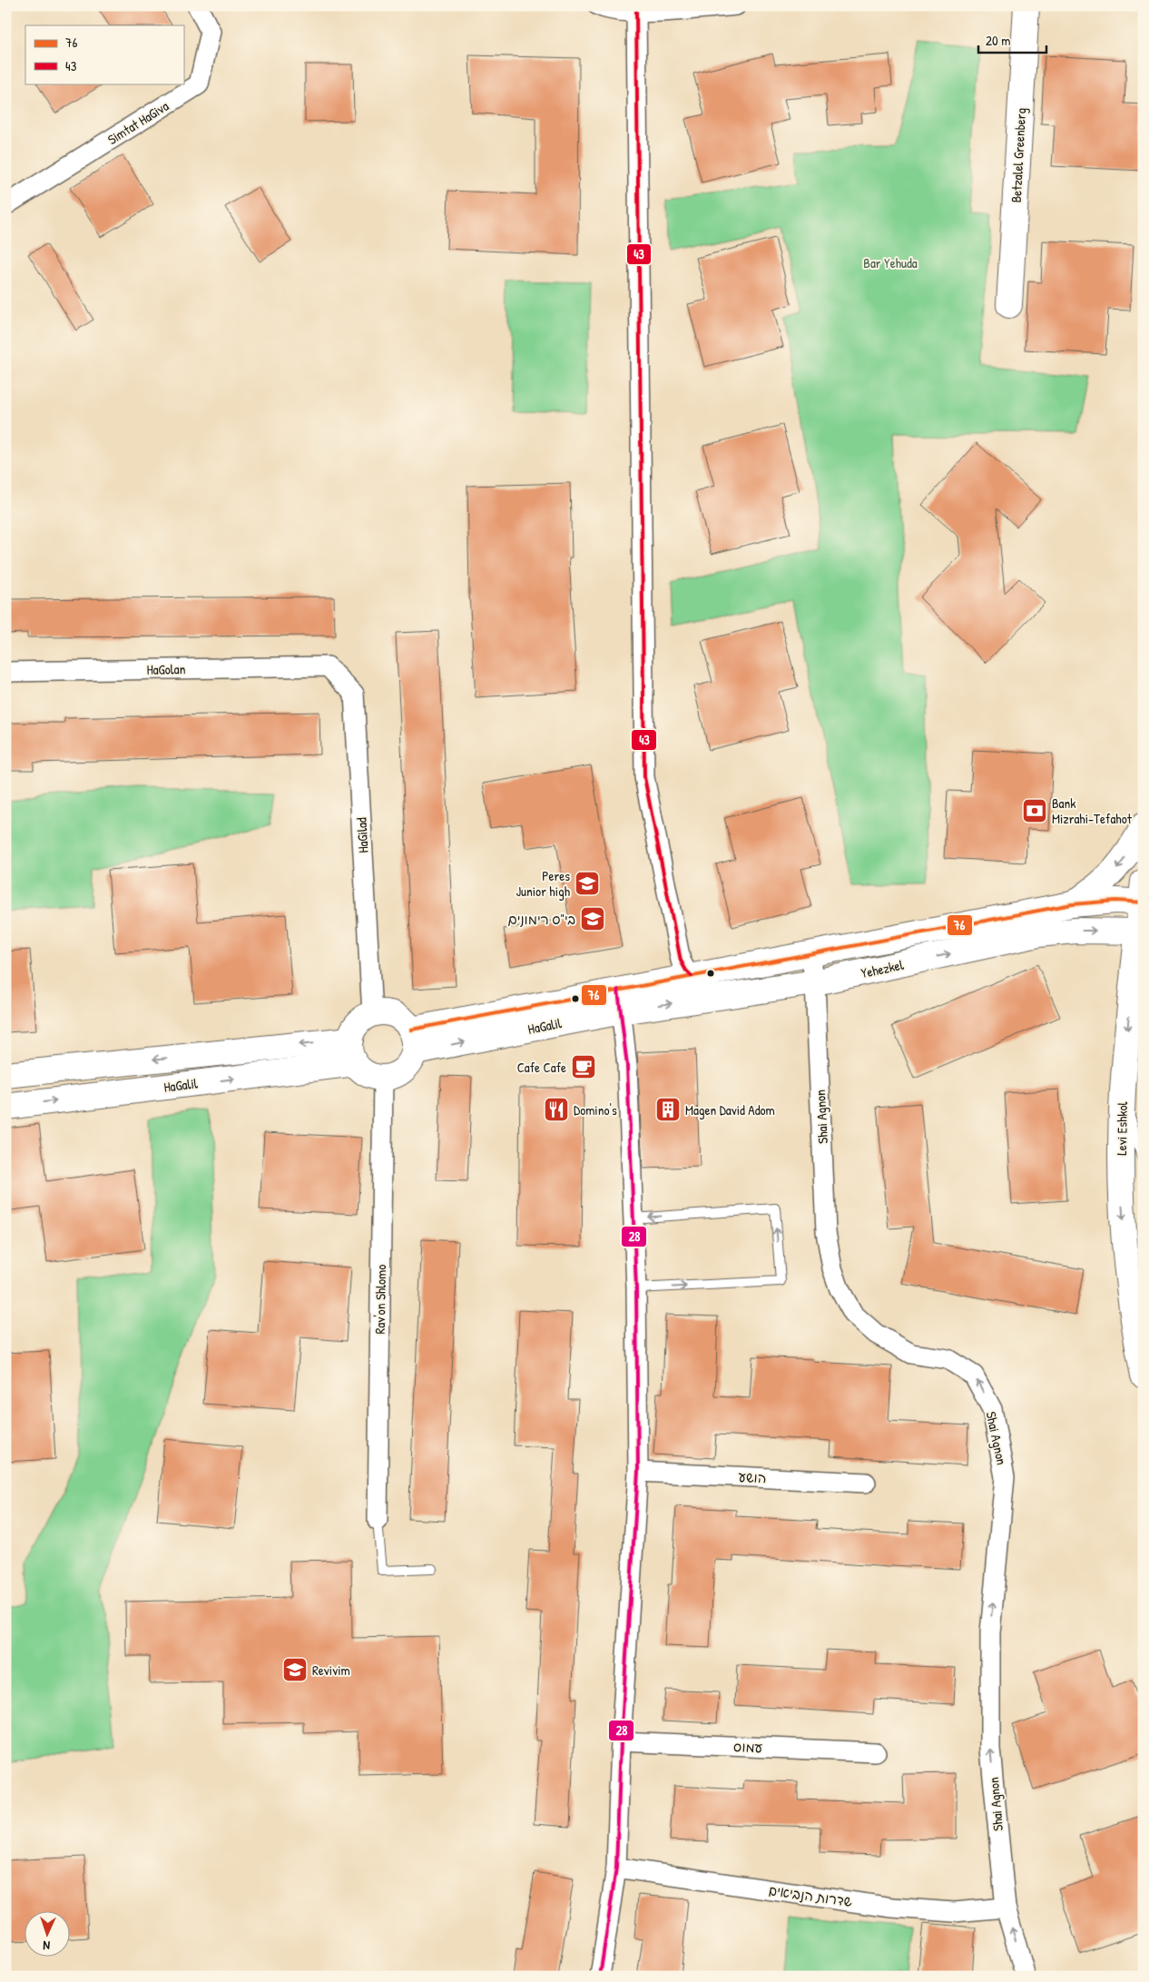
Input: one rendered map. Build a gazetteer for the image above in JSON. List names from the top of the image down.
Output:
{
  "streets": {
    "street": [
      "Simtat HaGiva",
      "Betzalel Greenberg",
      "HaGolan",
      "HaGilad",
      "Yehezkel",
      "HaGalil",
      "Shai Agnon",
      "Levi Eshkol",
      "Rav'on Shlomo",
      "הושע",
      "עמוס",
      "שדרות הנביאים"
    ]
  },
  "crossings": [
    ["HaGolan", "HaGilad"],
    ["HaGilad", "HaGalil"],
    ["HaGilad", "Rav'on Shlomo"],
    ["Yehezkel", "HaGalil"],
    ["Yehezkel", "Shai Agnon"],
    ["Yehezkel", "Levi Eshkol"],
    ["HaGalil", "Rav'on Shlomo"],
    ["Shai Agnon", "שדרות הנביאים"]
  ],
  "one_way": ["Shai Agnon", "Levi Eshkol"],
  "parks": ["Bar Yehuda"],
  "places": {
    "bank": ["Bank Mizrahi-Tefahot"],
    "school or university": ["Peres Junior high", "בי\"ס רימונים", "Revivim"],
    "cafe": ["Cafe Cafe"],
    "restaurant": ["Domino's"],
    "building": ["Magen David Adom"]
  },
  "lines": ["transit line 43", "transit line 76", "transit line 28"],
  "legend": ["76", "43"],
  "scale_bar": "20 m",
  "north": "bottom"
}
